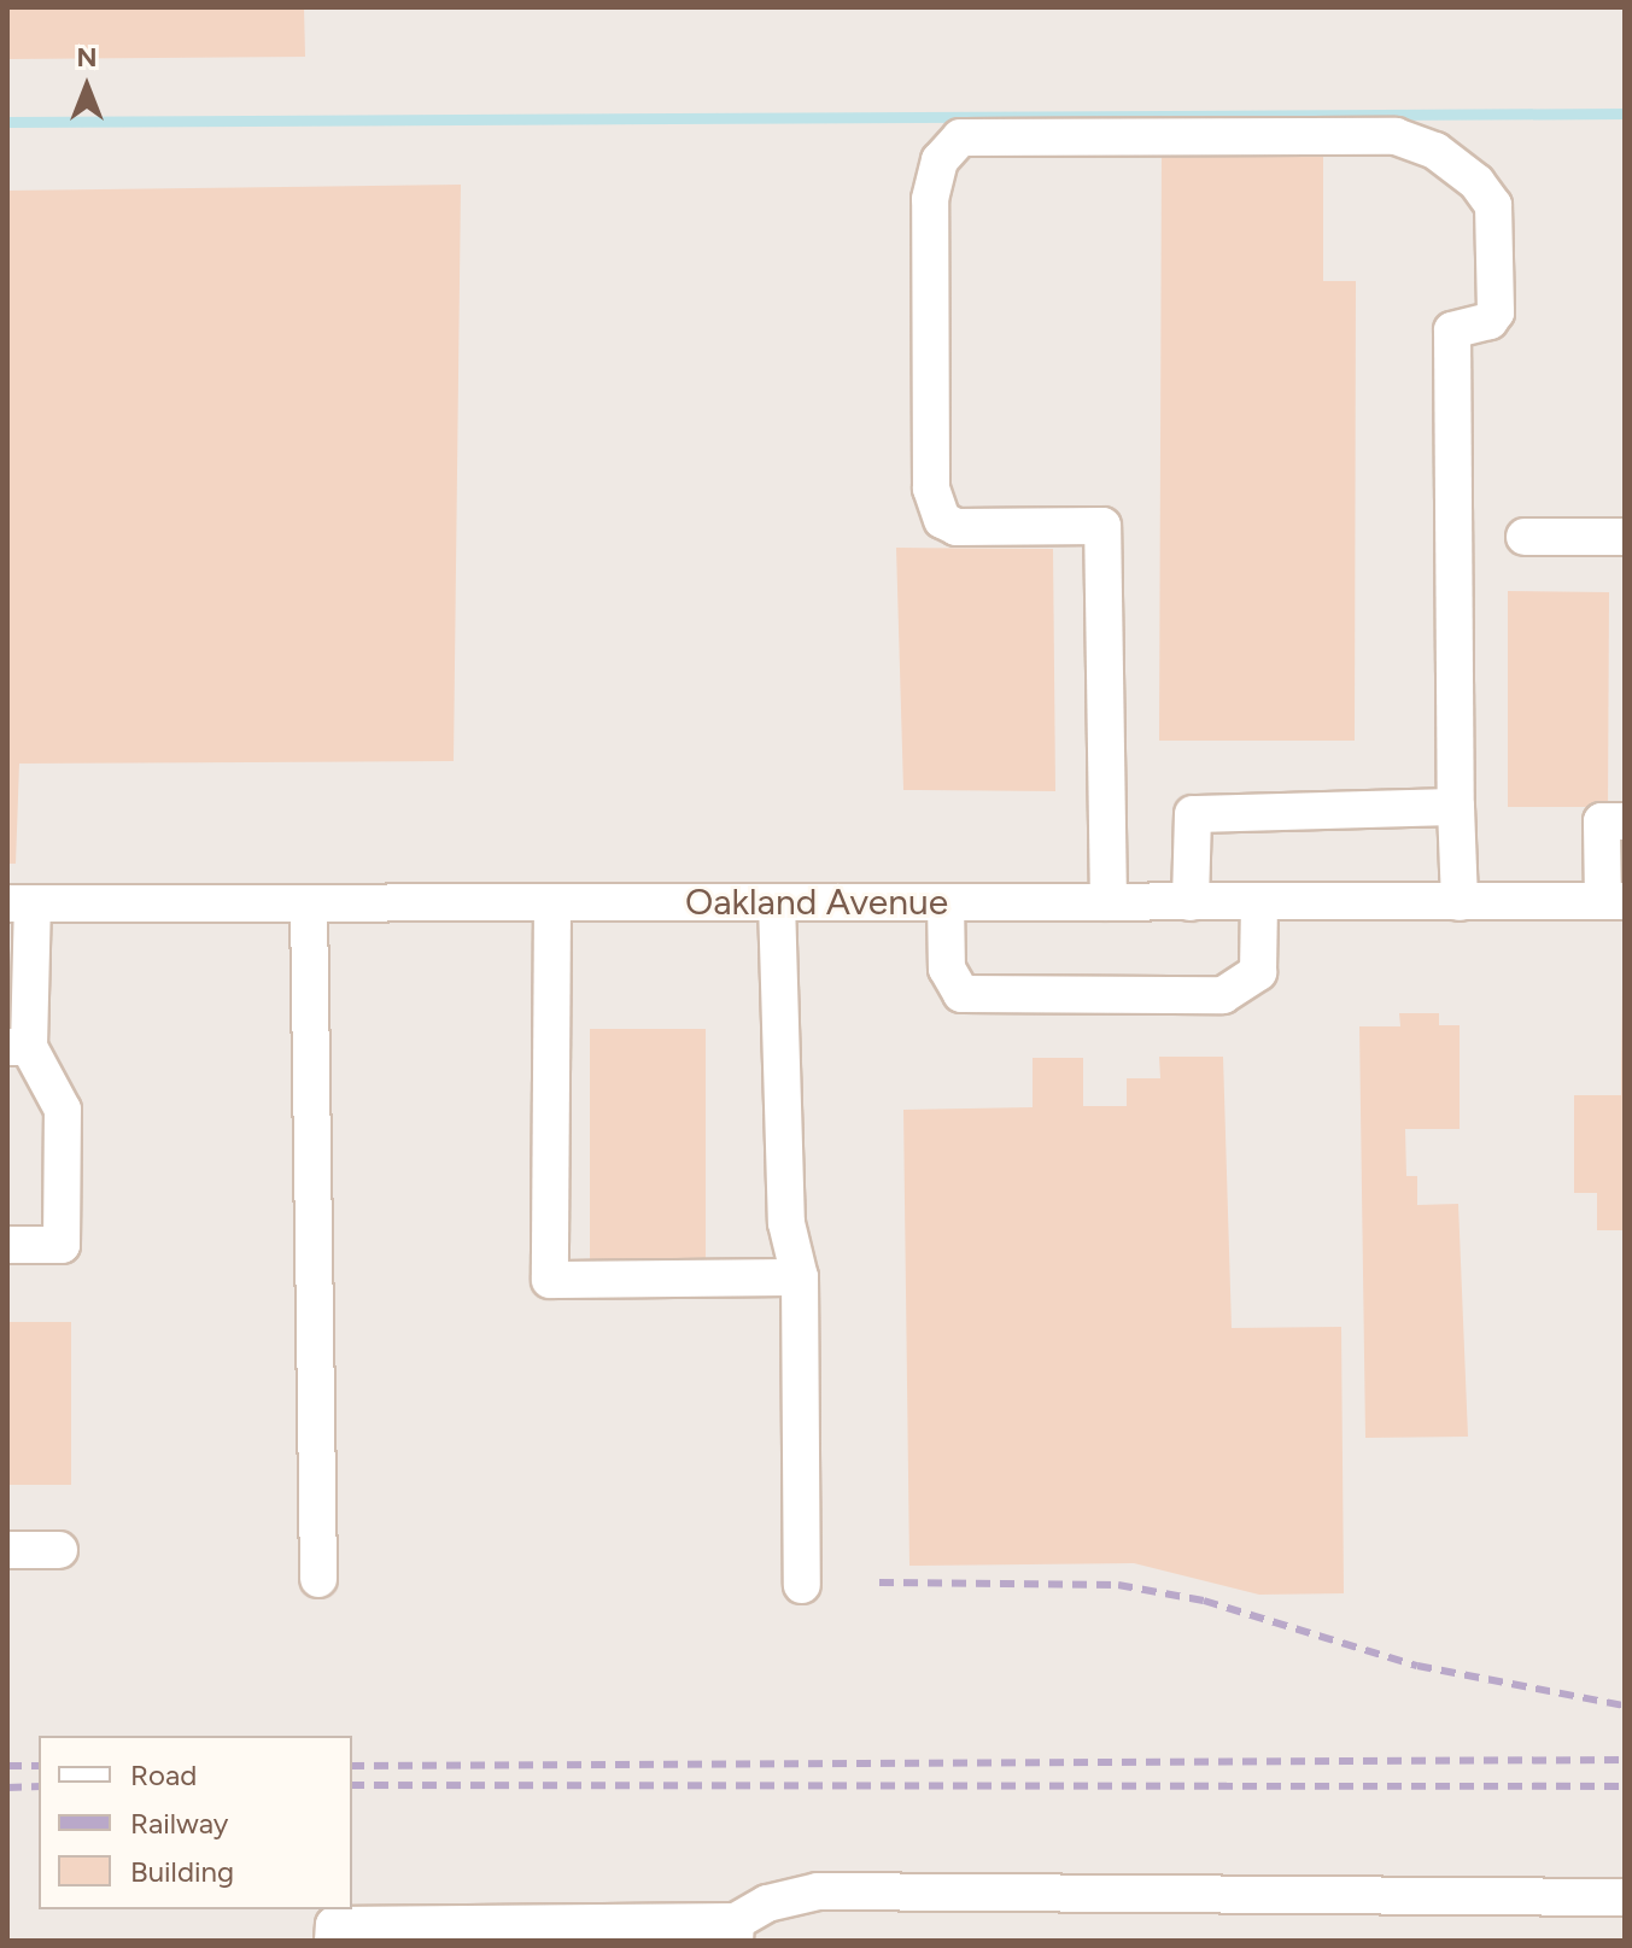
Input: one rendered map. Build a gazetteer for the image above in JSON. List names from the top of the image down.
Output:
{
  "streets": {
    "street": ["Oakland Avenue"]
  },
  "legend": ["Road", "Railway", "Building"],
  "north": "top"
}
